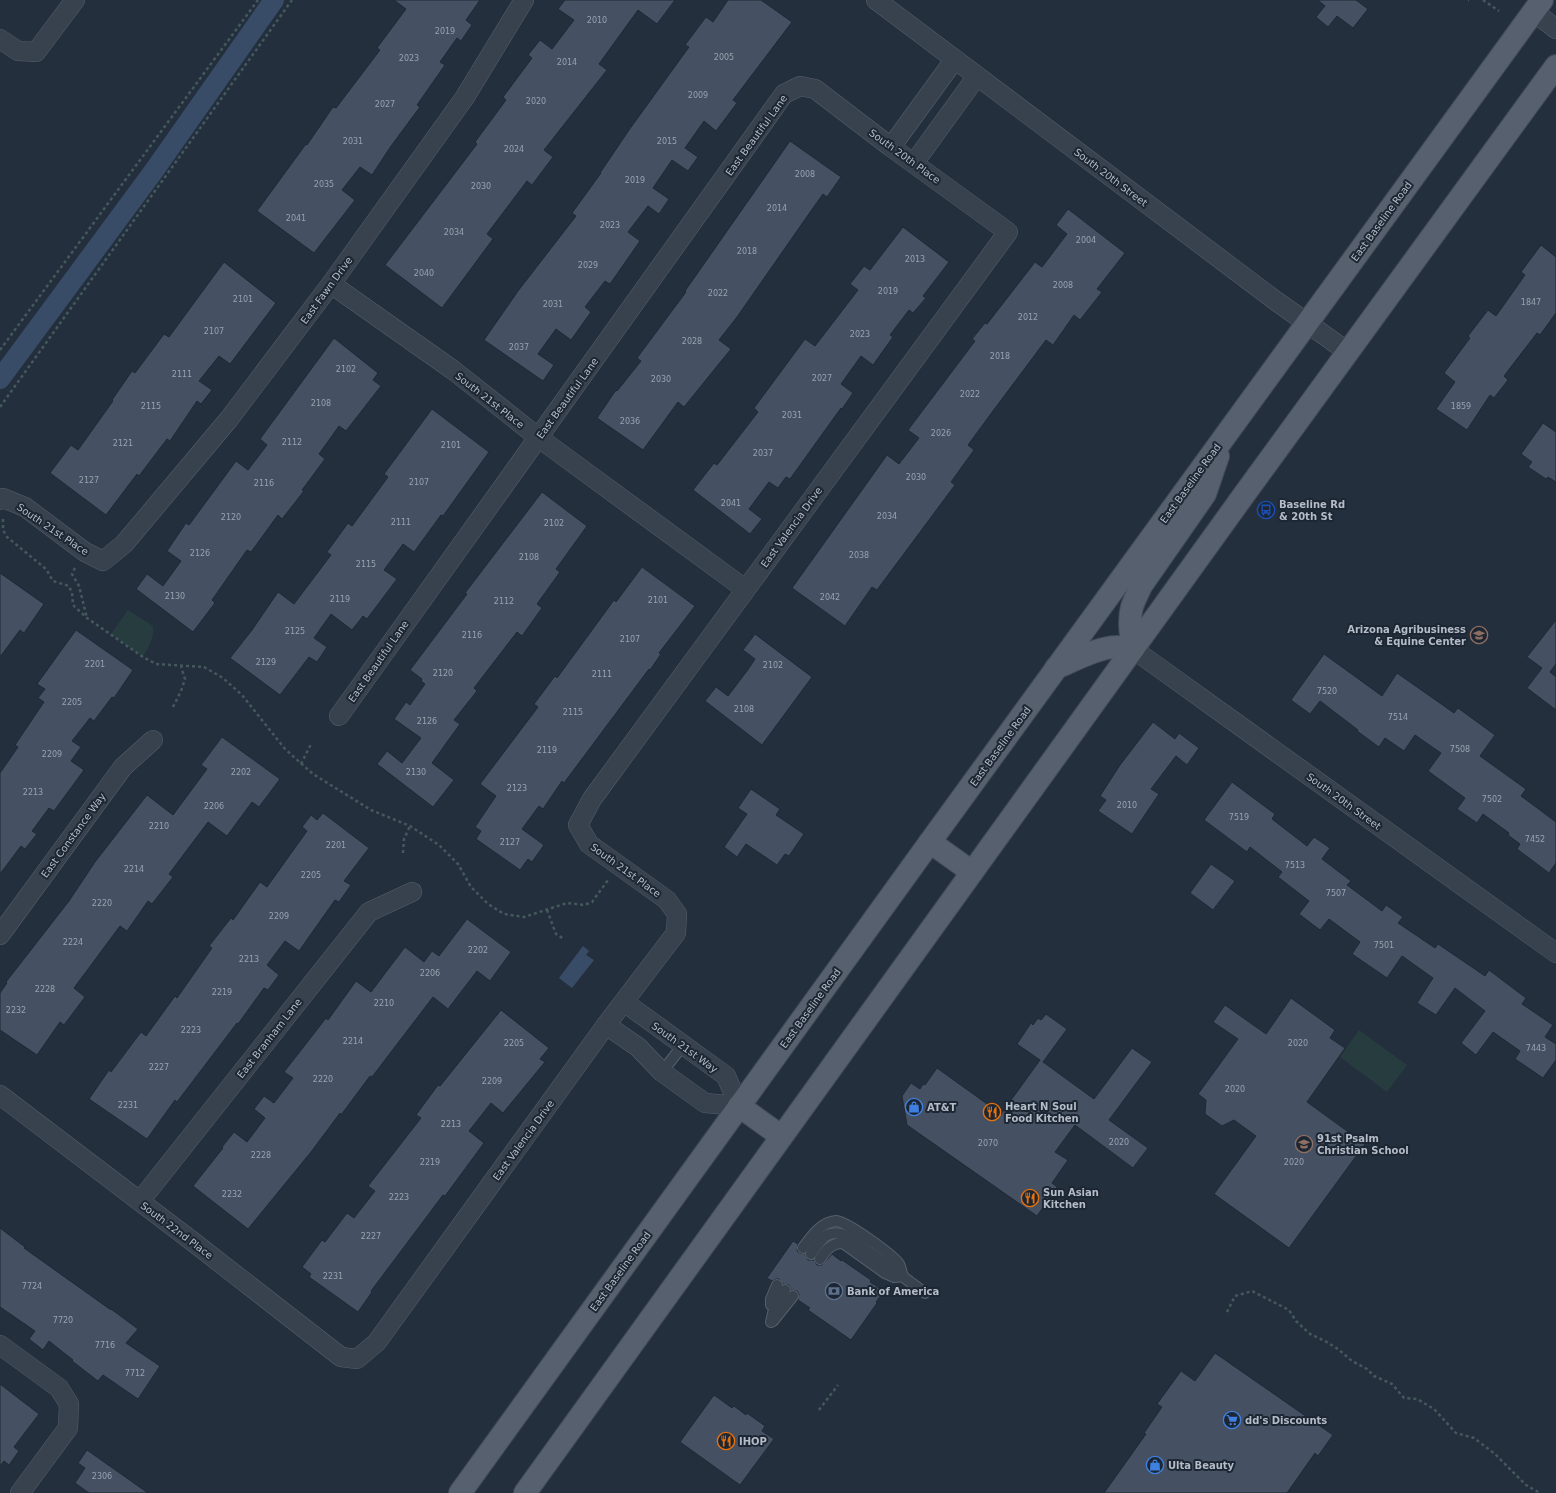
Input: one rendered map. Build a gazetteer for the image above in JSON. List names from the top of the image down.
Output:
{
  "streets": {
    "main road": ["East Baseline Road"],
    "street": [
      "East Beautiful Lane",
      "South 20th Place",
      "South 20th Street",
      "East Fawn Drive",
      "South 21st Place",
      "East Valencia Drive",
      "East Constance Way",
      "East Branham Lane",
      "South 21st Way",
      "South 22nd Place"
    ]
  },
  "crossings": [
    ["East Beautiful Lane", "South 20th Place"],
    ["East Beautiful Lane", "South 21st Place"],
    ["South 20th Place", "East Valencia Drive"],
    ["South 20th Street", "East Baseline Road"],
    ["East Baseline Road", "South 21st Way"],
    ["East Fawn Drive", "South 21st Place"],
    ["South 21st Place", "East Valencia Drive"],
    ["East Valencia Drive", "South 21st Way"],
    ["East Valencia Drive", "South 22nd Place"],
    ["East Branham Lane", "South 22nd Place"]
  ],
  "places": {
    "bus stop": ["Baseline Rd & 20th St"],
    "school or university": ["Arizona Agribusiness & Equine Center", "91st Psalm Christian School"],
    "shop": ["AT&T", "Ulta Beauty"],
    "restaurant": ["Heart N Soul Food Kitchen", "Sun Asian Kitchen", "IHOP"],
    "bank": ["Bank of America"],
    "supermarket": ["dd's Discounts"]
  },
  "house_numbers": [
    "2010",
    "2019",
    "2005",
    "2023",
    "2014",
    "2009",
    "2020",
    "2027",
    "2031",
    "2015",
    "2024",
    "2008",
    "2019",
    "2035",
    "2030",
    "2014",
    "2041",
    "2023",
    "2034",
    "2004",
    "2018",
    "2013",
    "2029",
    "2040",
    "2008",
    "2019",
    "2022",
    "2101",
    "1847",
    "2031",
    "2012",
    "2107",
    "2023",
    "2028",
    "2037",
    "2018",
    "2102",
    "2111",
    "2027",
    "2030",
    "2022",
    "2108",
    "2115",
    "1859",
    "2031",
    "2036",
    "2026",
    "2112",
    "2121",
    "2101",
    "2037",
    "2030",
    "2127",
    "2107",
    "2116",
    "2041",
    "2034",
    "2120",
    "2111",
    "2102",
    "2126",
    "2038",
    "2108",
    "2115",
    "2130",
    "2042",
    "2119",
    "2101",
    "2112",
    "2125",
    "2116",
    "2107",
    "2129",
    "2201",
    "2102",
    "2120",
    "2111",
    "7520",
    "2205",
    "2108",
    "2115",
    "7514",
    "2126",
    "7508",
    "2119",
    "2209",
    "2202",
    "2130",
    "2123",
    "2213",
    "7502",
    "2010",
    "2206",
    "7519",
    "2210",
    "7452",
    "2127",
    "2201",
    "7513",
    "2214",
    "2205",
    "7507",
    "2220",
    "2209",
    "2224",
    "7501",
    "2202",
    "2213",
    "2206",
    "2228",
    "2219",
    "2210",
    "2232",
    "2223",
    "2214",
    "2205",
    "2020",
    "7443",
    "2227",
    "2220",
    "2209",
    "2020",
    "2231",
    "2213",
    "2020",
    "2070",
    "2228",
    "2219",
    "2020",
    "2232",
    "2223",
    "2227",
    "2231",
    "7724",
    "7720",
    "7716",
    "7712",
    "2306"
  ]
}
